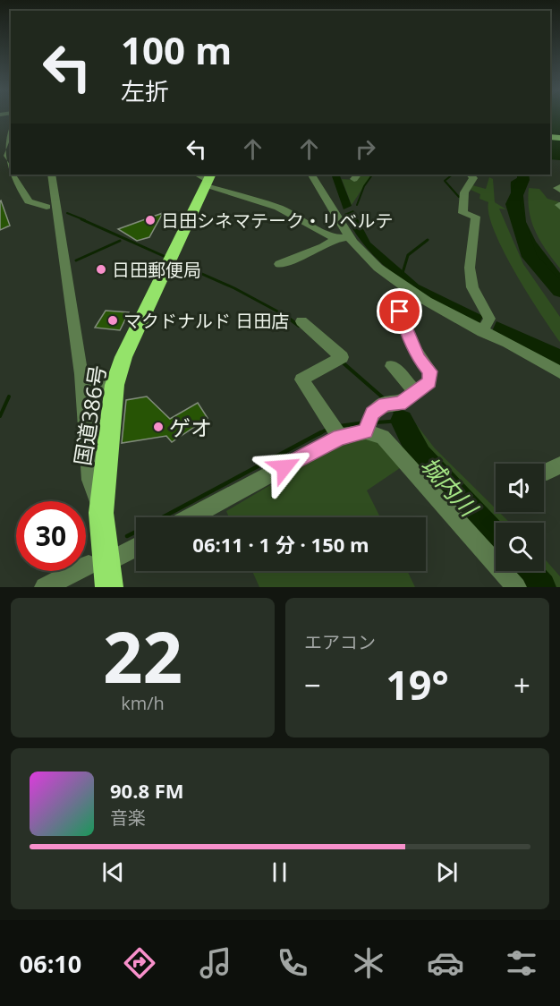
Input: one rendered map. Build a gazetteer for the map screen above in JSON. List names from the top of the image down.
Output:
{
  "streets": {
    "highway": ["国道386号"]
  },
  "water": ["城内川"],
  "places": [
    "日田シネマテーク・リベルテ",
    "日田郵便局",
    "マクドナルド 日田店",
    "ゲオ"
  ],
  "page": {
    "turn": ["100 m", "左折"],
    "limit": "30",
    "trip": "06:11 · 1 分 · 150 m",
    "tile": [
      ["22", "km/h"],
      "エアコン"
    ],
    "heat": ["−", "19°", "+"],
    "song": ["90.8 FM", "音楽"],
    "tabs": "06:10"
  }
}
